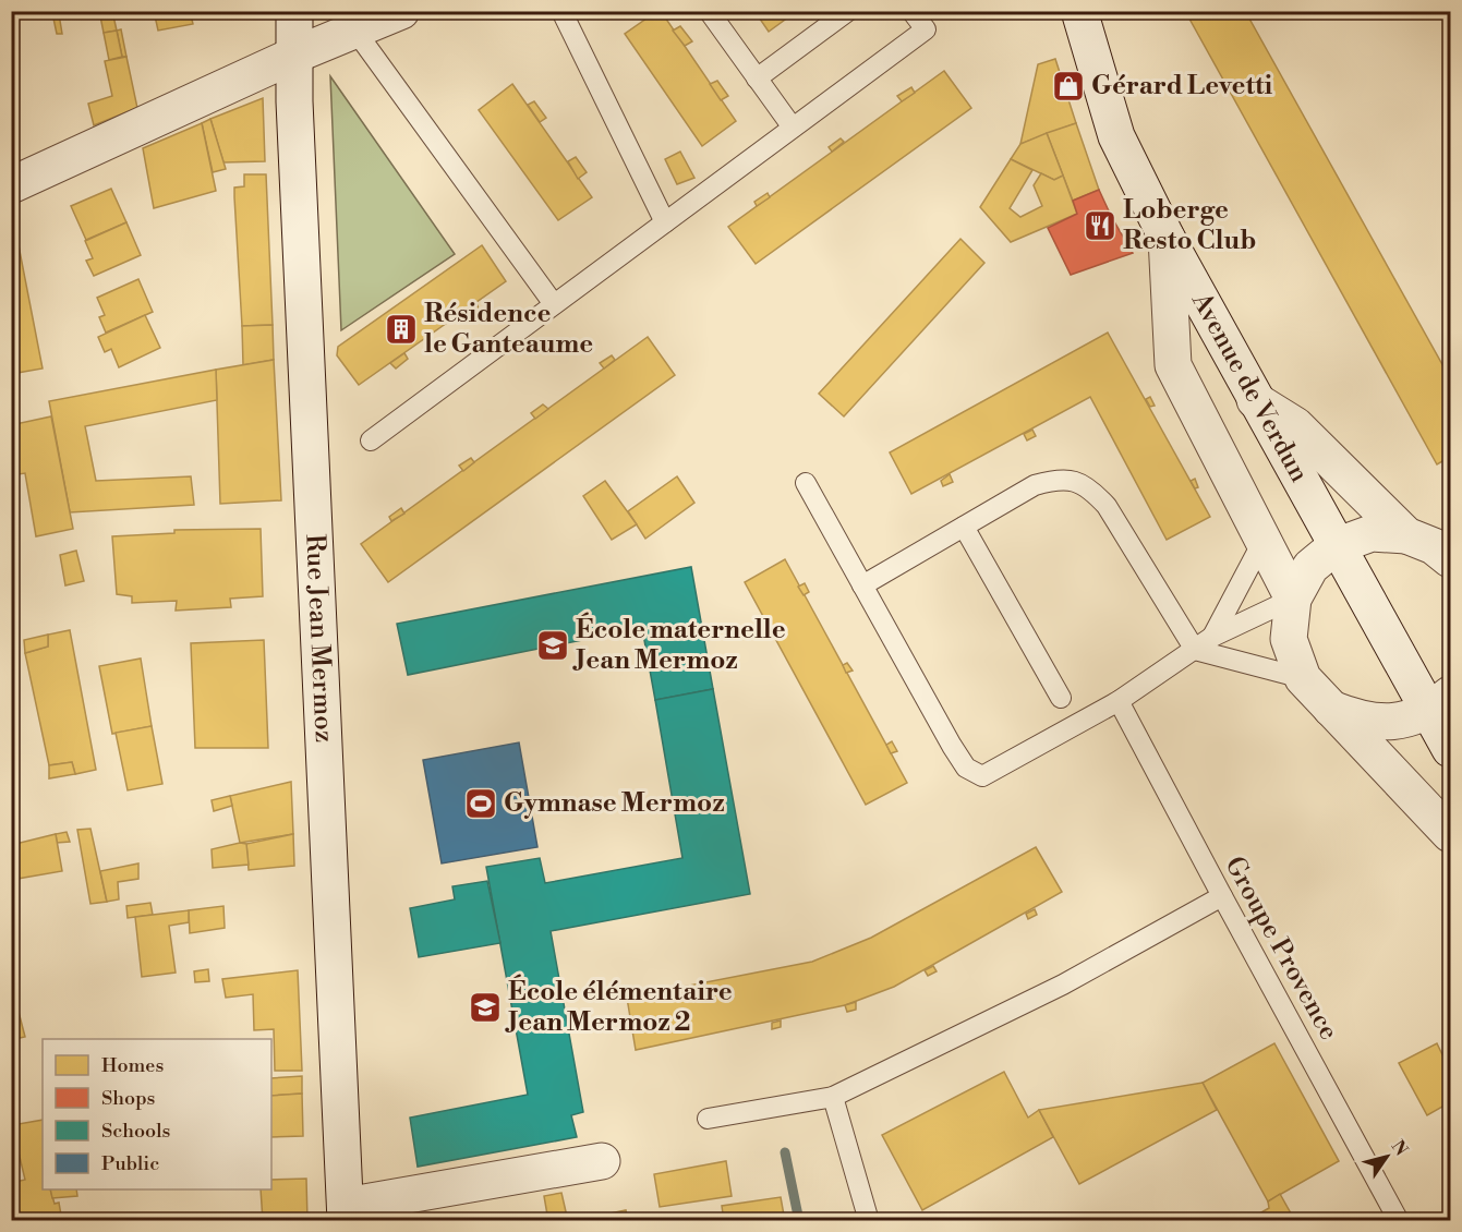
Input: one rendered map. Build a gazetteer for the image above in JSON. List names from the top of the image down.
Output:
{
  "streets": {
    "main road": ["Avenue de Verdun", "Rue Jean Mermoz"],
    "lane": ["Groupe Provence"]
  },
  "places": {
    "shop": ["Gérard Levetti"],
    "restaurant": ["Loberge Resto Club"],
    "building": ["Résidence le Ganteaume"],
    "school or university": ["École maternelle Jean Mermoz", "École élémentaire Jean Mermoz 2"],
    "sports": ["Gymnase Mermoz"]
  },
  "legend": [
    "Homes",
    "Shops",
    "Schools",
    "Public"
  ],
  "north": "top right"
}
